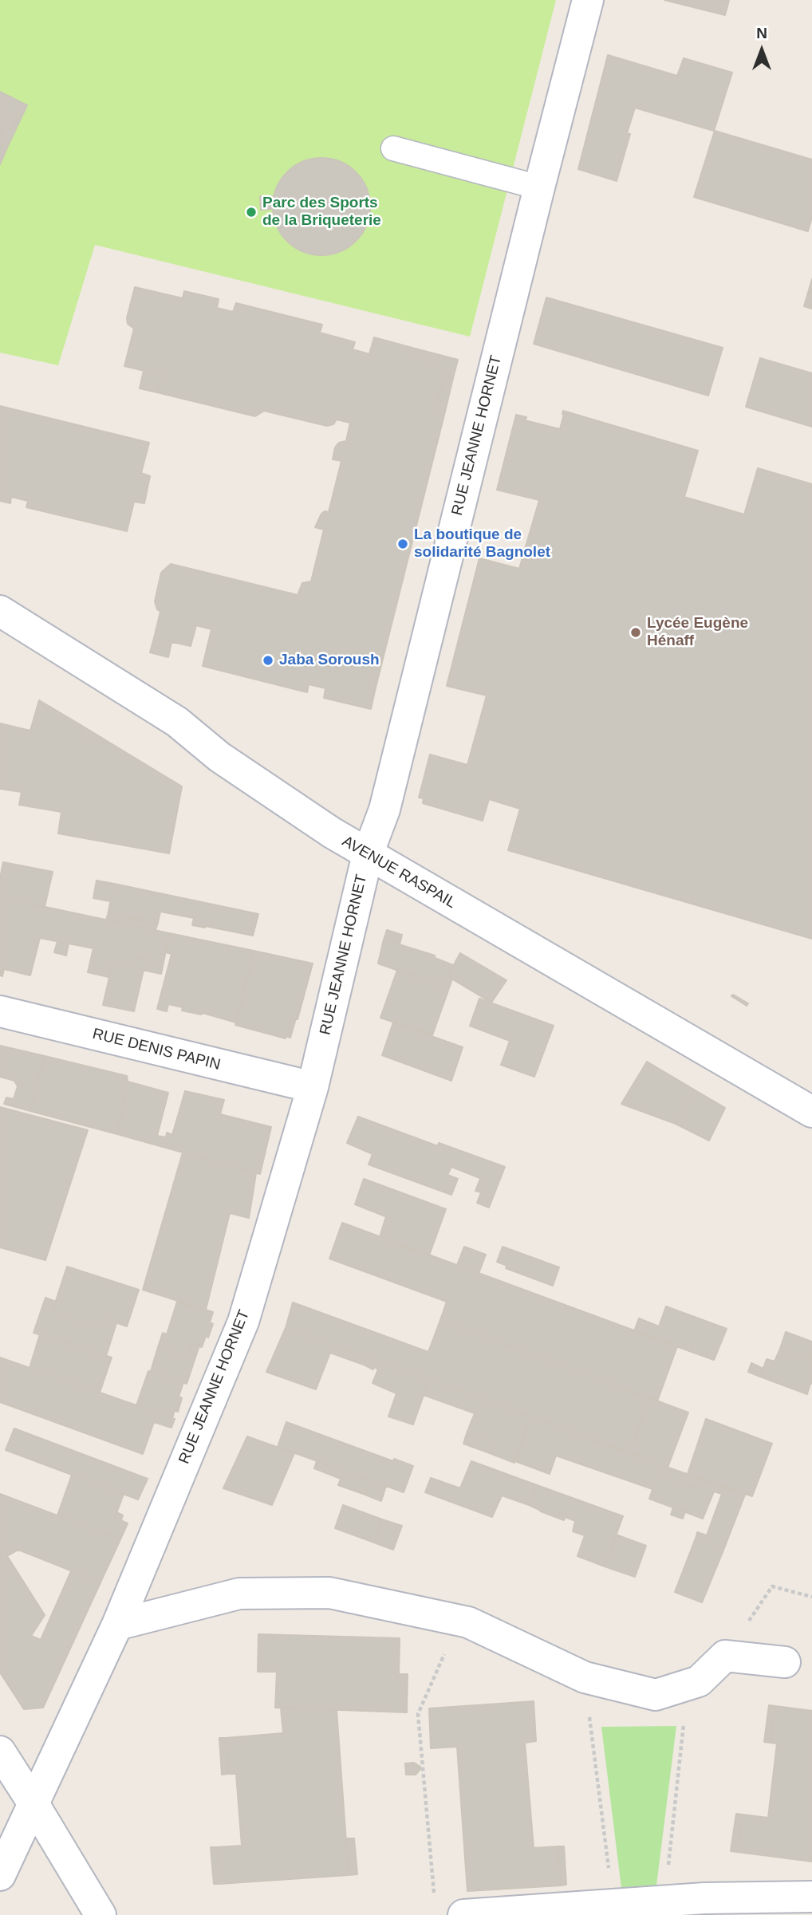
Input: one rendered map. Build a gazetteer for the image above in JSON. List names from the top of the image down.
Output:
{
  "streets": {
    "street": ["RUE JEANNE HORNET", "AVENUE RASPAIL", "RUE DENIS PAPIN"]
  },
  "crossings": [
    ["RUE JEANNE HORNET", "AVENUE RASPAIL"],
    ["RUE JEANNE HORNET", "RUE DENIS PAPIN"]
  ],
  "places": [
    "Parc des Sports de la Briqueterie",
    "La boutique de solidarité Bagnolet",
    "Lycée Eugène Hénaff",
    "Jaba Soroush"
  ],
  "north": "top"
}
